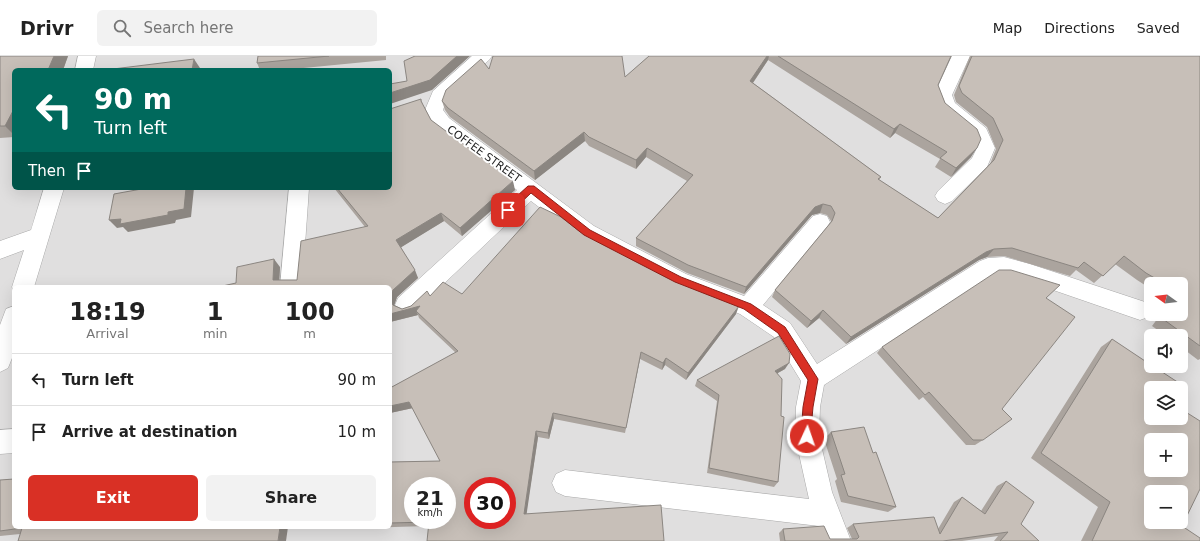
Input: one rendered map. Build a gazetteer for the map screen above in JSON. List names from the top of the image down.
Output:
{
  "streets": {
    "street": ["COFFEE STREET"]
  },
  "north": "left",
  "page": {
    "header": "Drivr",
    "search": "Search here",
    "nav": ["Map", "Directions", "Saved"],
    "turn": ["90 m", "Turn left"],
    "then": "Then",
    "map_buttons": ["+", "−"],
    "eta": [
      "18:19",
      "Arrival",
      "1",
      "min",
      "100",
      "m"
    ],
    "list": [
      {
        "name": "Turn left",
        "value": "90 m"
      },
      {
        "name": "Arrive at destination",
        "value": "10 m"
      }
    ],
    "buttons": ["Exit", "Share"],
    "speed": "21 km/h",
    "limit": "30"
  }
}
